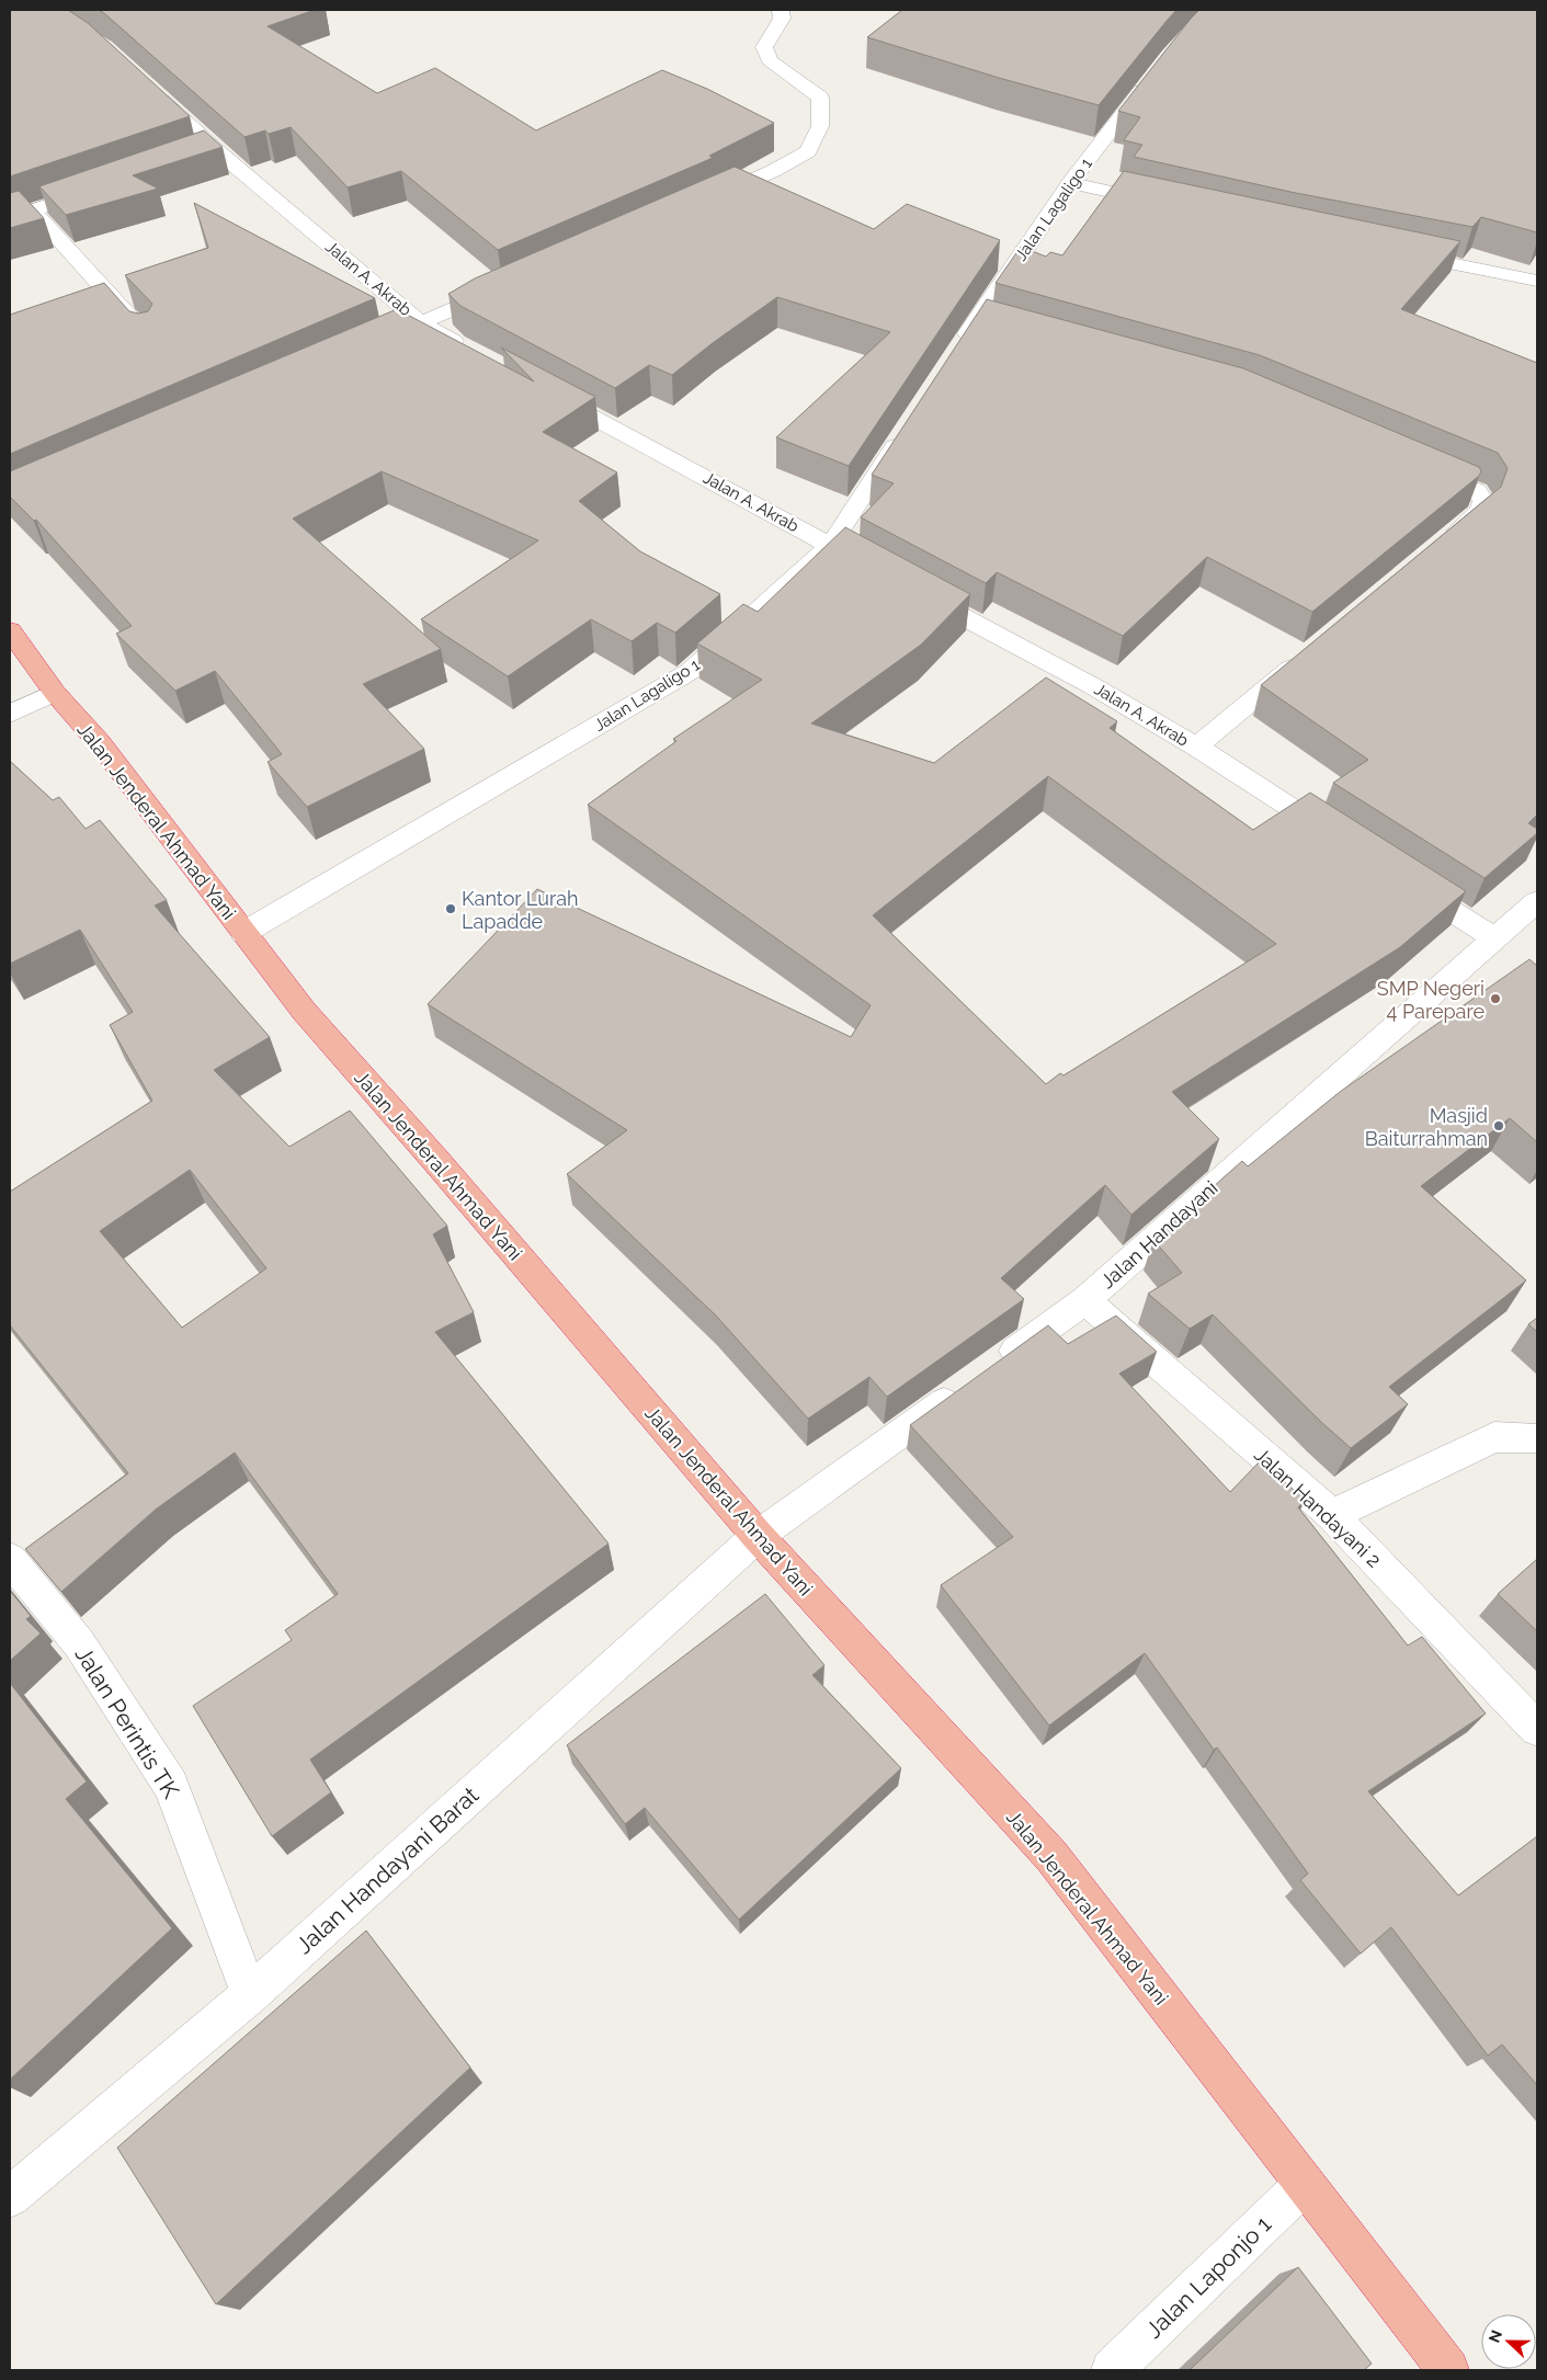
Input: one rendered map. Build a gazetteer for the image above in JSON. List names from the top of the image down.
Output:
{
  "streets": {
    "highway": ["Jalan Jenderal Ahmad Yani"],
    "street": [
      "Jalan Lagaligo 1",
      "Jalan A. Akrab",
      "Jalan Handayani",
      "Jalan Handayani 2",
      "Jalan Perintis TK",
      "Jalan Handayani Barat",
      "Jalan Laponjo 1"
    ]
  },
  "crossings": [
    ["Jalan Lagaligo 1", "Jalan A. Akrab"],
    ["Jalan Lagaligo 1", "Jalan Jenderal Ahmad Yani"],
    ["Jalan Jenderal Ahmad Yani", "Jalan Handayani Barat"],
    ["Jalan Jenderal Ahmad Yani", "Jalan Laponjo 1"],
    ["Jalan Handayani", "Jalan Handayani 2"],
    ["Jalan Perintis TK", "Jalan Handayani Barat"]
  ],
  "places": ["Kantor Lurah Lapadde", "SMP Negeri 4 Parepare", "Masjid Baiturrahman"],
  "north": "left"
}
